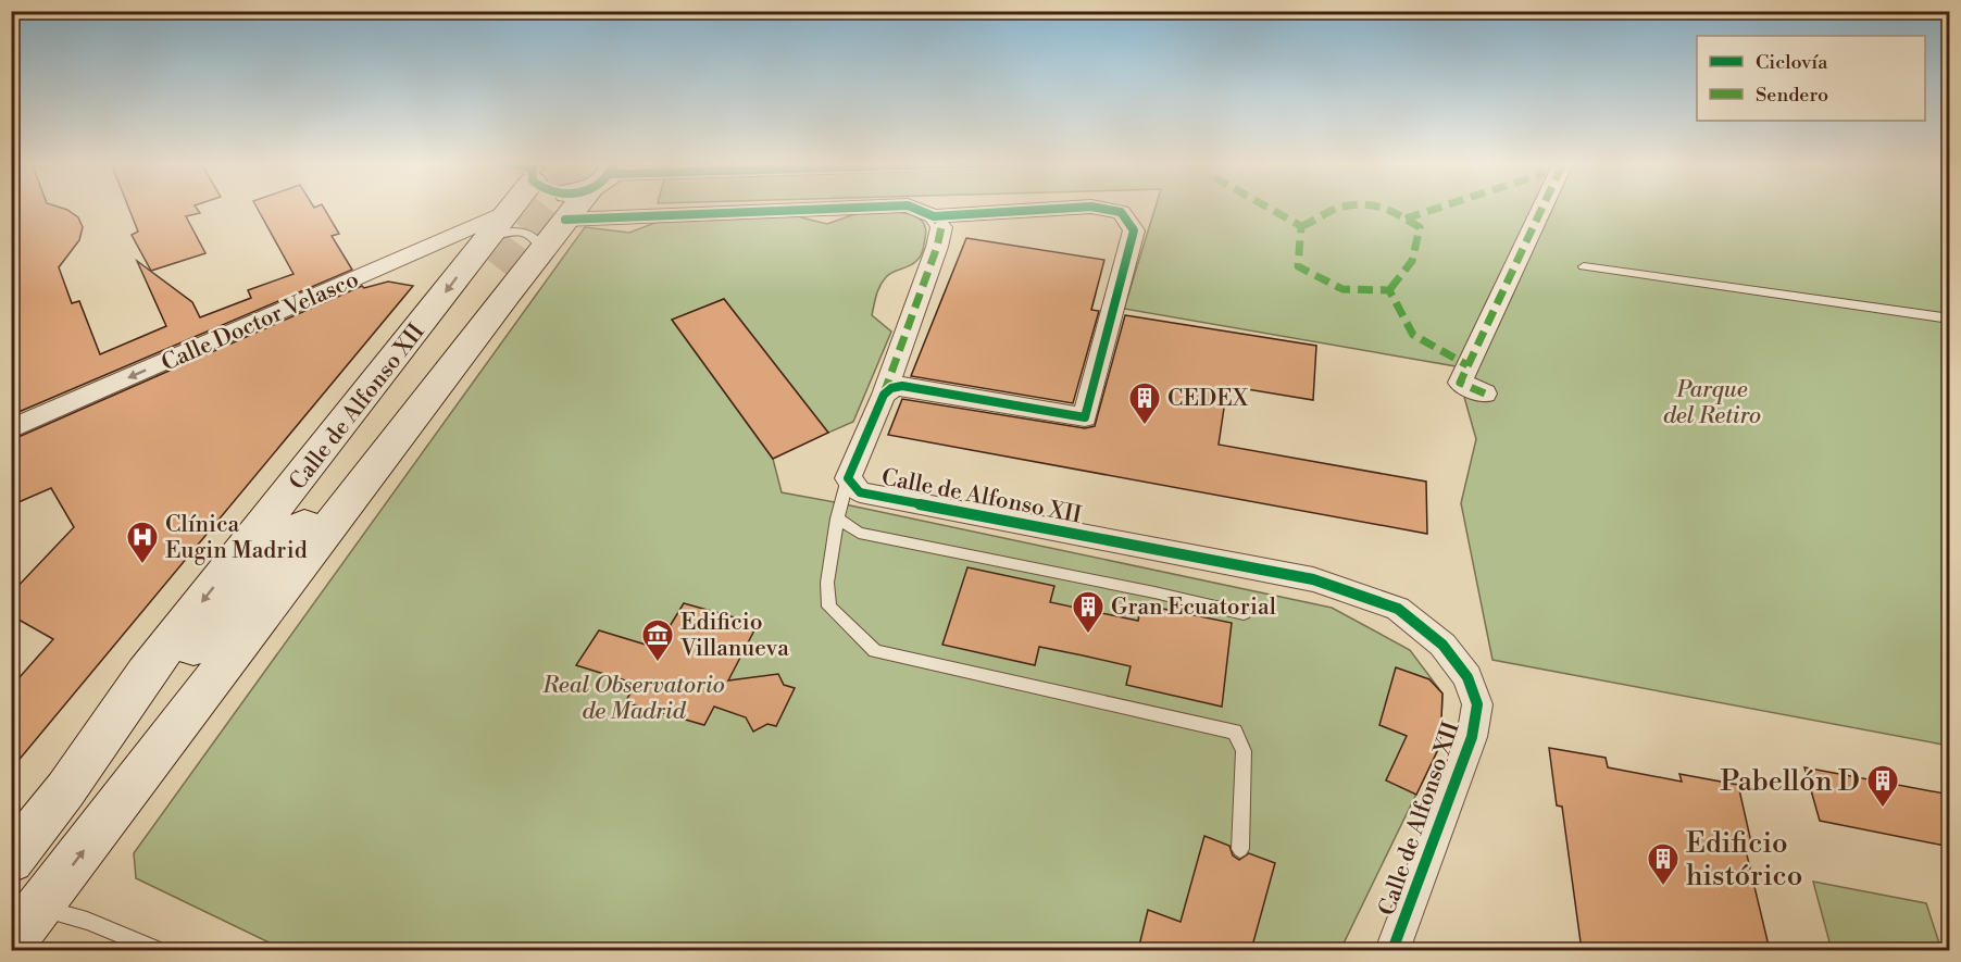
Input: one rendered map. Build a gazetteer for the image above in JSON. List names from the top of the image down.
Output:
{
  "streets": {
    "main road": ["Calle de Alfonso XII"],
    "street": ["Calle Doctor Velasco"]
  },
  "crossings": [
    ["Calle Doctor Velasco", "Calle de Alfonso XII"]
  ],
  "one_way": ["Calle Doctor Velasco"],
  "parks": ["Parque del Retiro", "Real Observatorio de Madrid"],
  "places": {
    "building": [
      "CEDEX",
      "Gran Ecuatorial",
      "Pabellón D",
      "Edificio histórico"
    ],
    "hospital": ["Clínica Eugin Madrid"],
    "museum": ["Edificio Villanueva"]
  },
  "legend": ["Ciclovía", "Sendero"]
}
